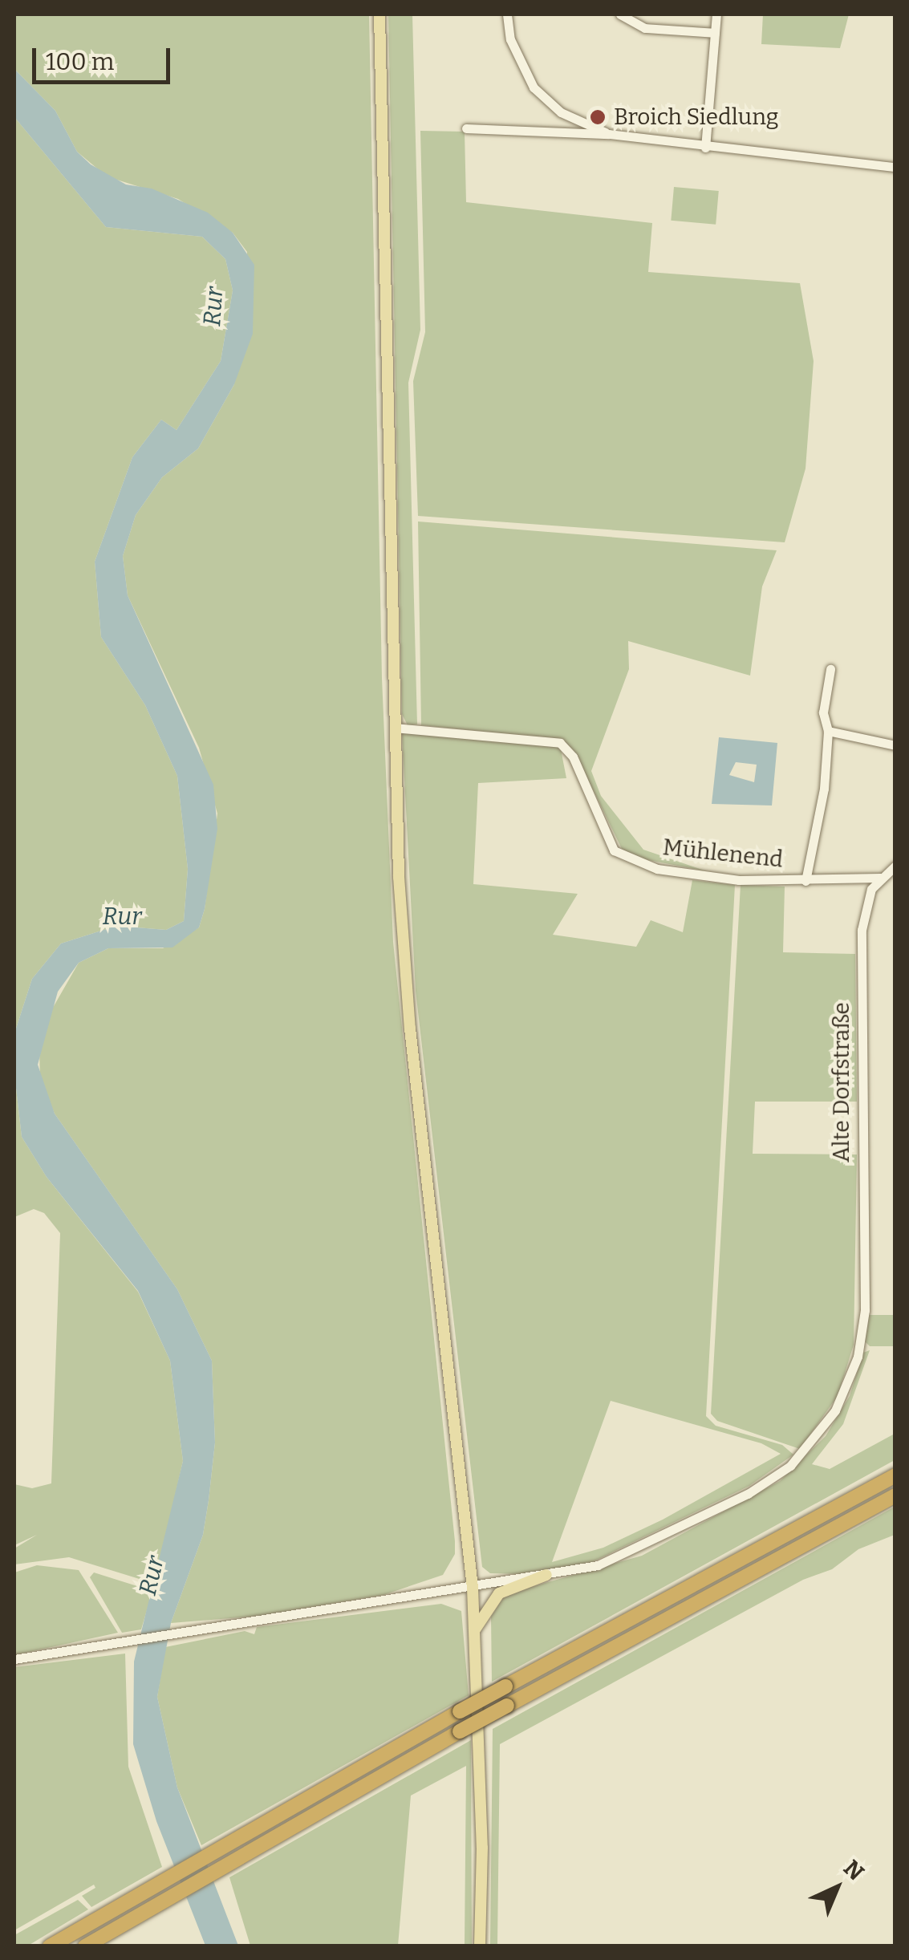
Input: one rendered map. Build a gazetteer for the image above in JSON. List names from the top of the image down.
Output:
{
  "streets": {
    "street": ["Mühlenend", "Alte Dorfstraße"]
  },
  "crossings": [
    ["Mühlenend", "Alte Dorfstraße"]
  ],
  "water": ["Rur"],
  "places": ["Broich Siedlung"],
  "scale_bar": "100 m",
  "north": "top right"
}
